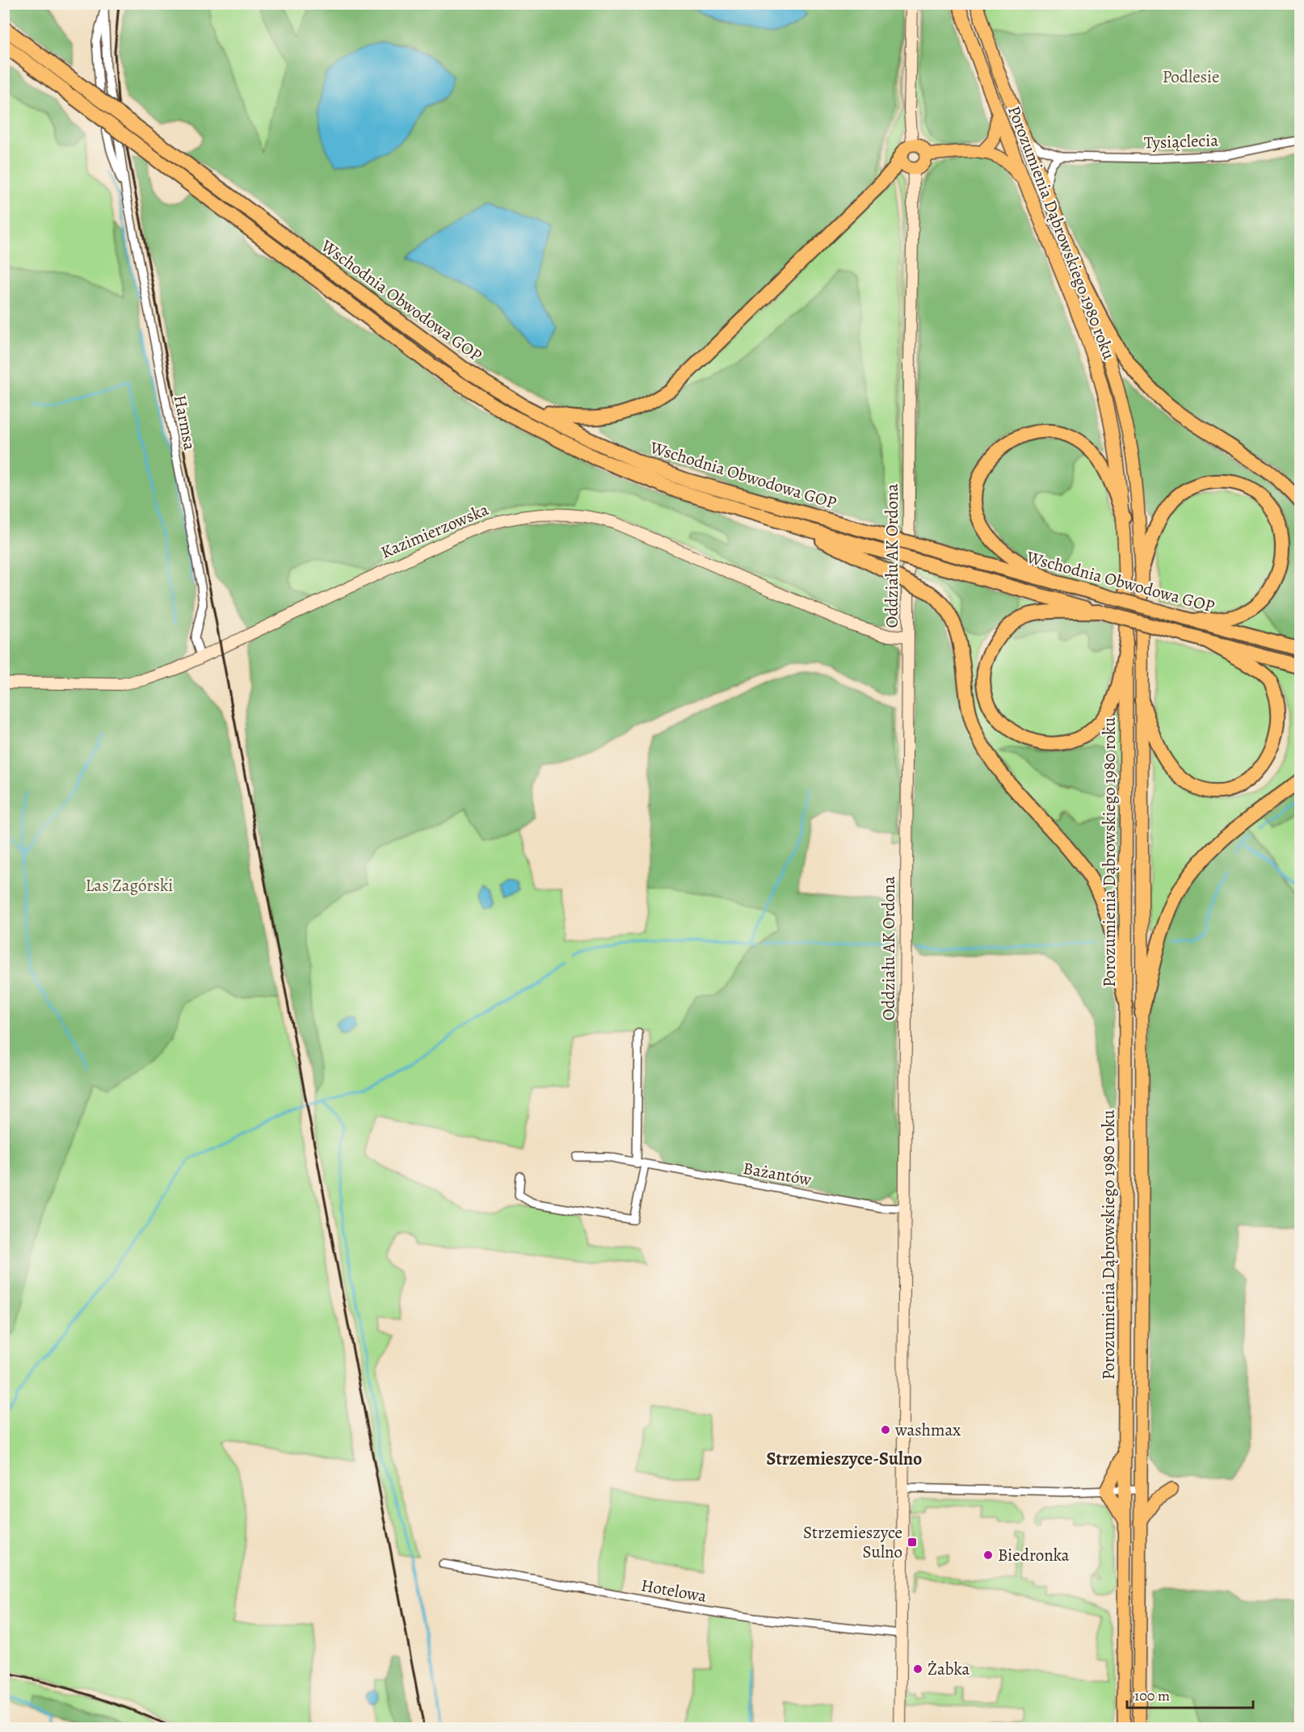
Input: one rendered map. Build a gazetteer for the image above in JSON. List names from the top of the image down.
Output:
{
  "streets": {
    "highway": ["Wschodnia Obwodowa GOP"],
    "main road": ["Porozumienia Dąbrowskiego 1980 roku"],
    "street": [
      "Tysiąclecia",
      "Harmsa",
      "Kazimierzowska",
      "Oddziału AK Ordona",
      "Bażantów",
      "Hotelowa"
    ]
  },
  "crossings": [
    ["Tysiąclecia", "Porozumienia Dąbrowskiego 1980 roku"],
    ["Harmsa", "Kazimierzowska"],
    ["Kazimierzowska", "Oddziału AK Ordona"],
    ["Oddziału AK Ordona", "Bażantów"],
    ["Oddziału AK Ordona", "Hotelowa"]
  ],
  "districts": ["Strzemieszyce-Sulno"],
  "parks": ["Podlesie", "Las Zagórski"],
  "places": {
    "other": ["washmax", "Biedronka", "Żabka"],
    "transit": ["Strzemieszyce Sulno"]
  },
  "scale_bar": "100 m"
}
